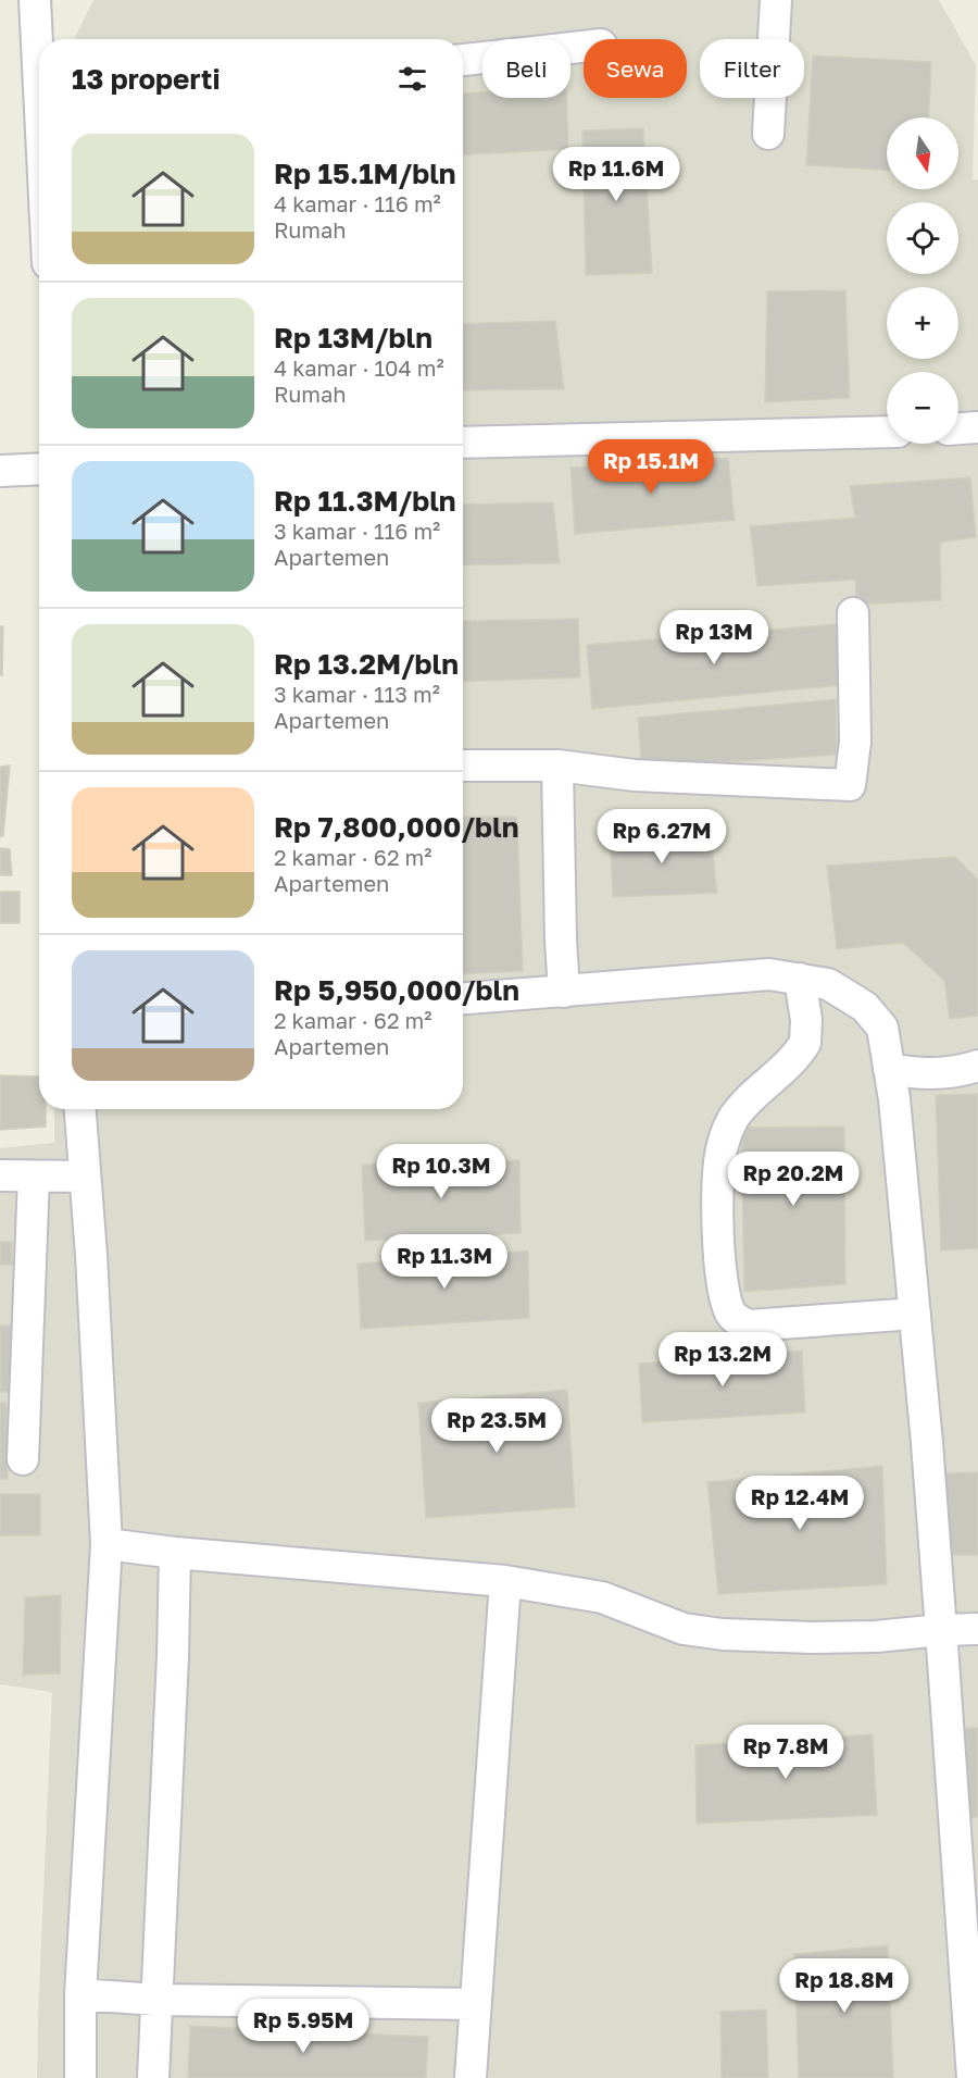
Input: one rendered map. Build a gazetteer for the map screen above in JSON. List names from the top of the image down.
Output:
{
  "north": "bottom",
  "page": {
    "chip": ["Beli", "Sewa", "Filter"],
    "heading": "13 properti",
    "map_buttons": ["+", "−"],
    "list": [
      {
        "name": "Rp 15.1M/bln",
        "note": "4 kamar · 116 m² · Rumah"
      },
      {
        "name": "Rp 13M/bln",
        "note": "4 kamar · 104 m² · Rumah"
      },
      {
        "name": "Rp 11.3M/bln",
        "note": "3 kamar · 116 m² · Apartemen"
      },
      {
        "name": "Rp 13.2M/bln",
        "note": "3 kamar · 113 m² · Apartemen"
      },
      {
        "name": "Rp 7,800,000/bln",
        "note": "2 kamar · 62 m² · Apartemen"
      },
      {
        "name": "Rp 5,950,000/bln",
        "note": "2 kamar · 62 m² · Apartemen"
      }
    ],
    "price": [
      "Rp 11.6M",
      "Rp 15.1M",
      "Rp 13M",
      "Rp 6.27M",
      "Rp 10.3M",
      "Rp 20.2M",
      "Rp 11.3M",
      "Rp 13.2M",
      "Rp 23.5M",
      "Rp 12.4M",
      "Rp 7.8M",
      "Rp 18.8M",
      "Rp 5.95M"
    ]
  }
}
